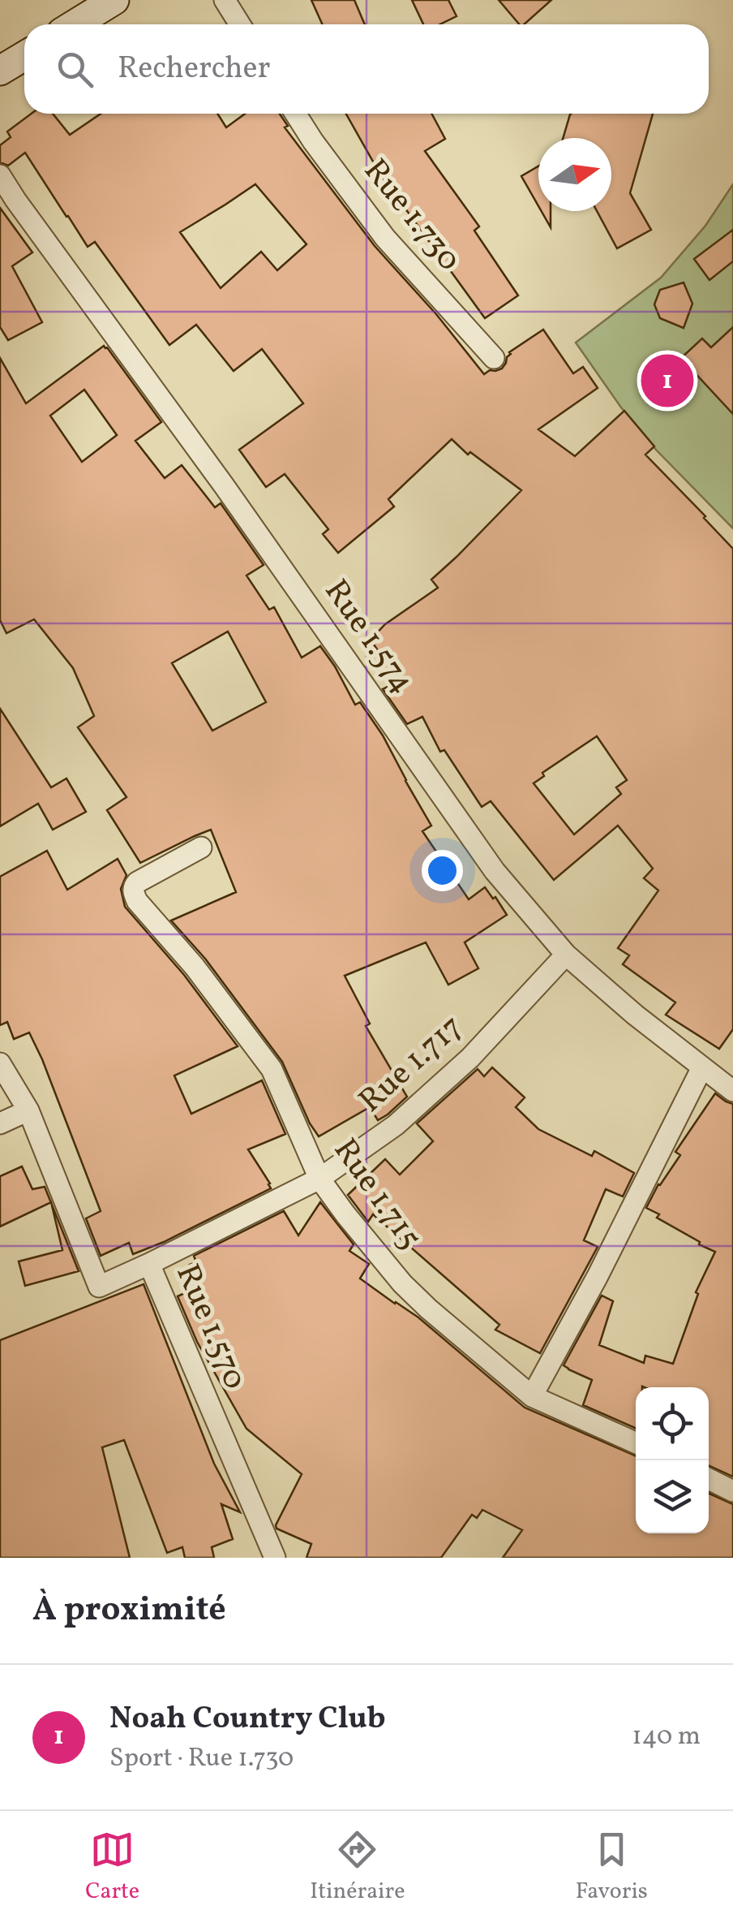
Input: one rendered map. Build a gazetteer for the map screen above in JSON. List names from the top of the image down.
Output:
{
  "streets": {
    "street": [
      "Rue 1.730",
      "Rue 1.574",
      "Rue 1.717",
      "Rue 1.715",
      "Rue 1.570"
    ]
  },
  "crossings": [
    ["Rue 1.574", "Rue 1.717"],
    ["Rue 1.717", "Rue 1.715"],
    ["Rue 1.717", "Rue 1.570"]
  ],
  "north": "right",
  "page": {
    "search": "Rechercher",
    "pins": "1",
    "heading": "À proximité",
    "list": [
      {
        "mark": "1",
        "name": "Noah Country Club",
        "note": "Sport · Rue 1.730",
        "value": "140 m"
      }
    ],
    "nav": ["Carte", "Itinéraire", "Favoris"]
  }
}
